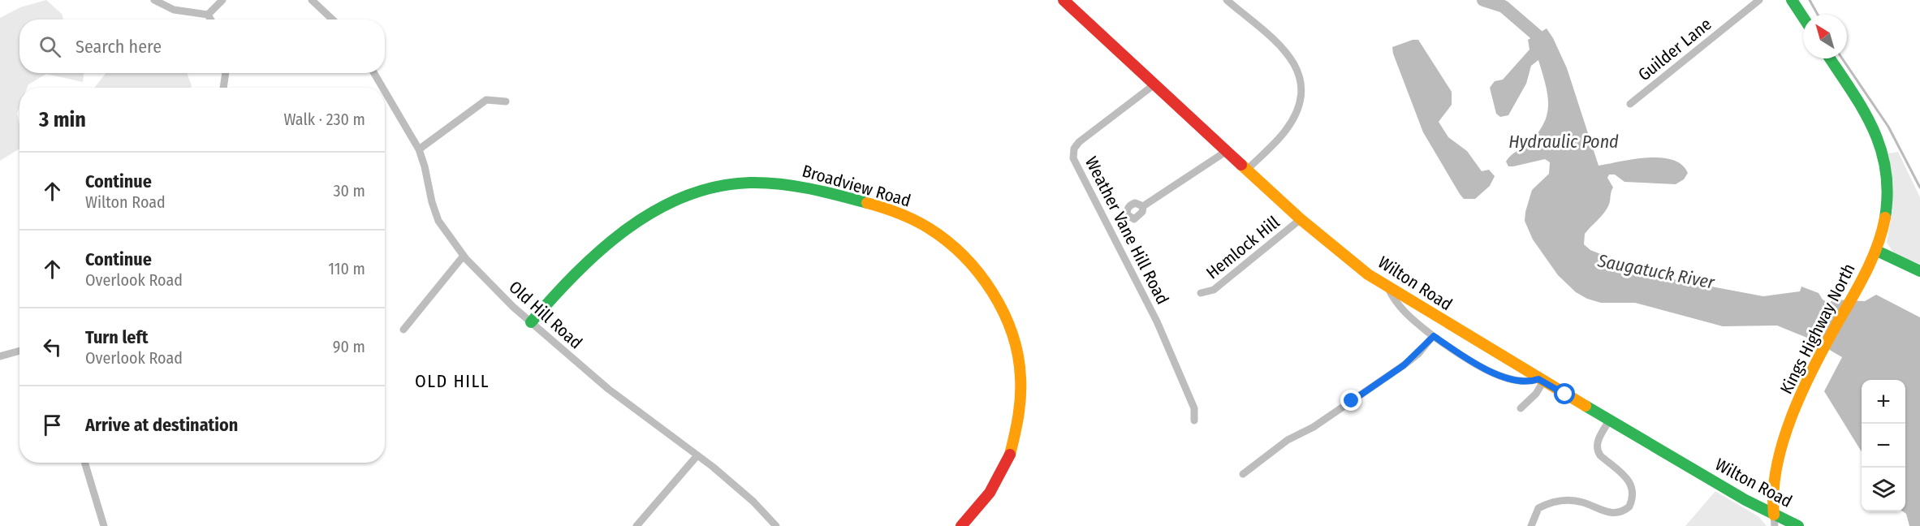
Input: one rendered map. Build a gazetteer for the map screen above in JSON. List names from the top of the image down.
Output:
{
  "streets": {
    "main road": ["Broadview Road", "Wilton Road", "Kings Highway North"],
    "street": [
      "Guilder Lane",
      "Weather Vane Hill Road",
      "Hemlock Hill",
      "Old Hill Road"
    ]
  },
  "crossings": [
    ["Broadview Road", "Old Hill Road"],
    ["Weather Vane Hill Road", "Wilton Road"],
    ["Hemlock Hill", "Wilton Road"],
    ["Wilton Road", "Kings Highway North"]
  ],
  "districts": ["OLD HILL"],
  "water": ["Hydraulic Pond", "Saugatuck River"],
  "north": "top left",
  "page": {
    "search": "Search here",
    "heading": ["3 min", "Walk · 230 m"],
    "list": [
      ["Continue", "Wilton Road", "30 m"],
      ["Continue", "Overlook Road", "110 m"],
      ["Turn left", "Overlook Road", "90 m"],
      "Arrive at destination"
    ],
    "map_buttons": ["+", "−"]
  }
}
